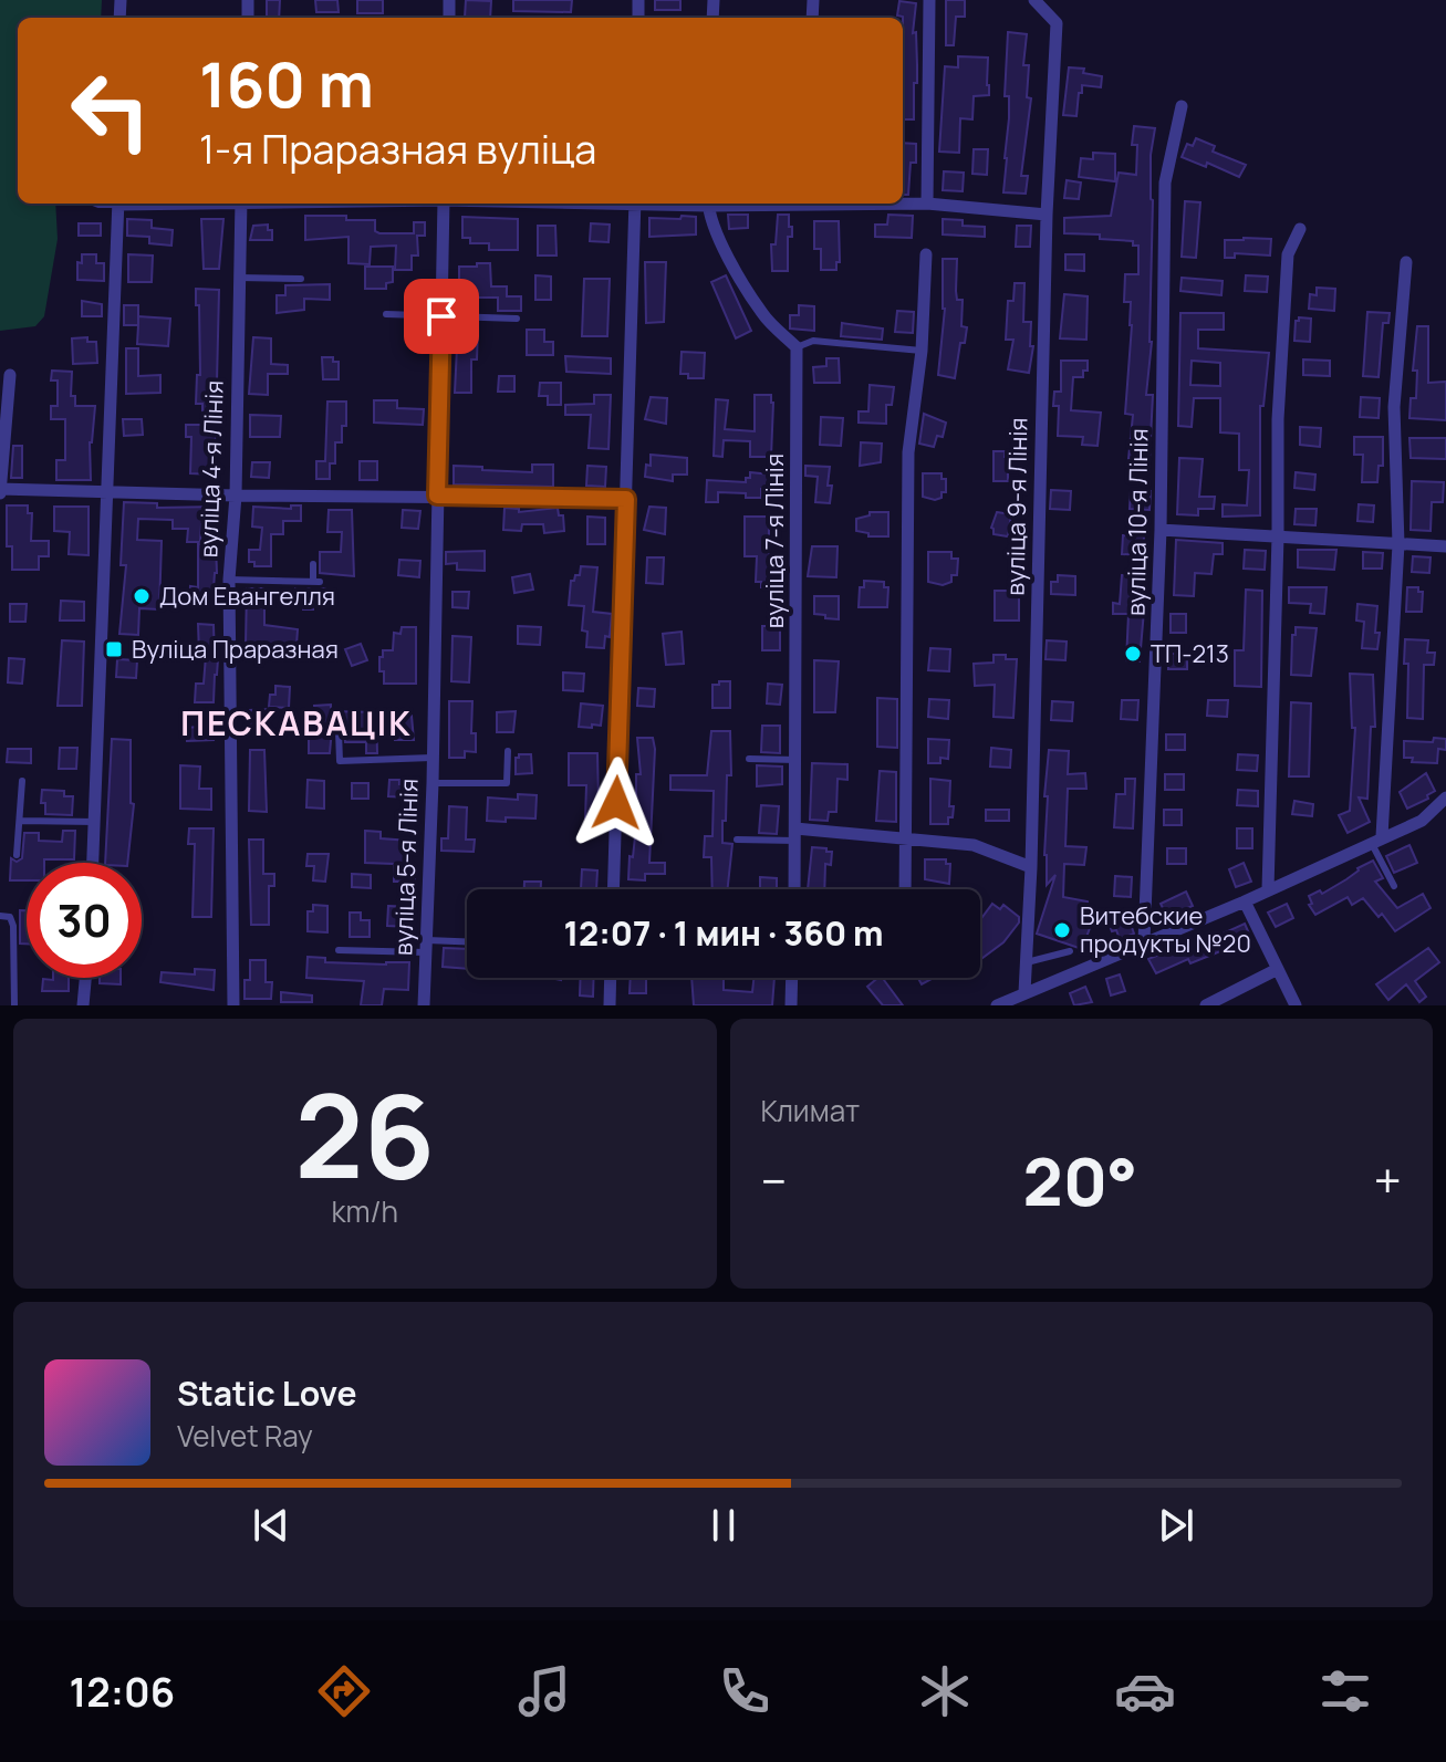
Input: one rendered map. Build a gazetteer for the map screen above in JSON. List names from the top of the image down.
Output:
{
  "streets": {
    "street": [
      "вуліца 4-я Лінія",
      "вуліца 9-я Лінія",
      "вуліца 10-я Лінія",
      "вуліца 7-я Лінія",
      "вуліца 5-я Лінія"
    ]
  },
  "districts": ["ПЕСКАВАЦІК"],
  "places": {
    "other": ["Дом Евангелля", "ТП-213", "Витебские продукты №20"],
    "transit": ["Вуліца Праразная"]
  },
  "page": {
    "turn": ["160 m", "1-я Праразная вуліца"],
    "limit": "30",
    "trip": "12:07 · 1 мин · 360 m",
    "tile": [
      ["26", "km/h"],
      "Климат"
    ],
    "heat": ["−", "20°", "+"],
    "song": ["Static Love", "Velvet Ray"],
    "tabs": "12:06"
  }
}
